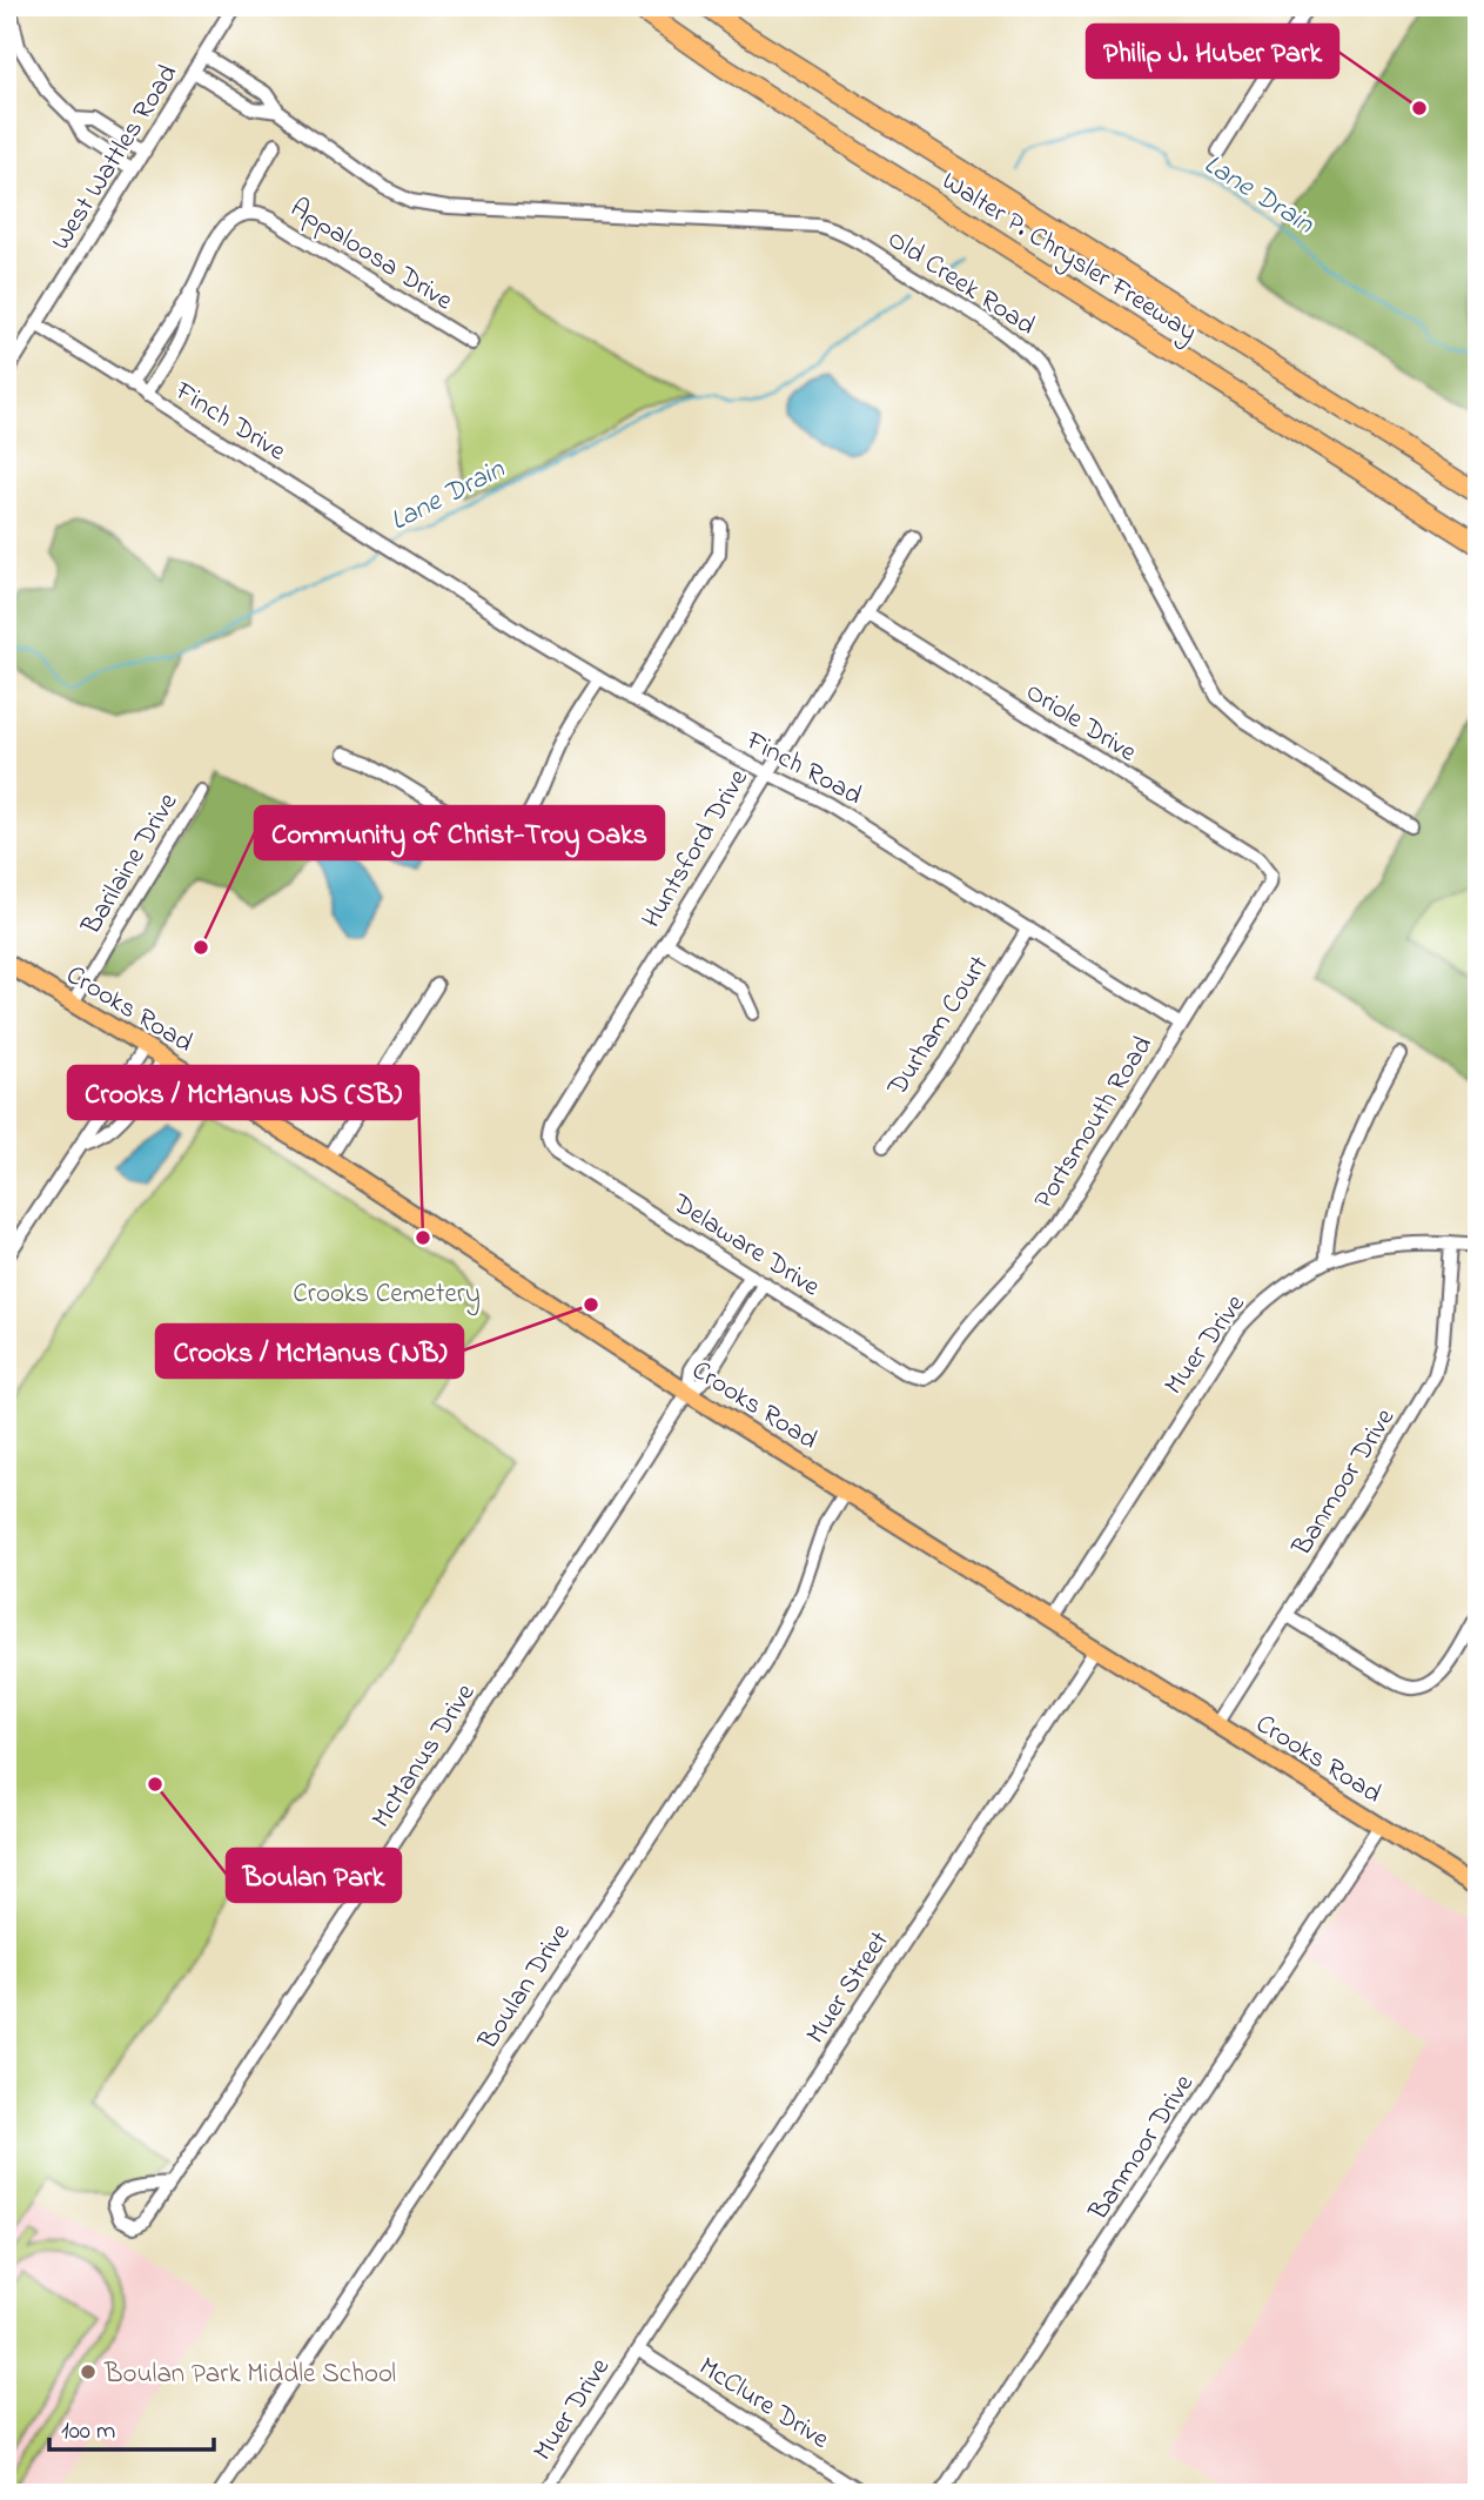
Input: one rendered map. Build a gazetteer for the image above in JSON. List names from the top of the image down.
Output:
{
  "streets": {
    "highway": ["Walter P. Chrysler Freeway"],
    "main road": ["Crooks Road"],
    "street": [
      "West Wattles Road",
      "Appaloosa Drive",
      "Old Creek Road",
      "Finch Drive",
      "Oriole Drive",
      "Finch Road",
      "Huntsford Drive",
      "Barilaine Drive",
      "Durham Court",
      "Portsmouth Road",
      "Delaware Drive",
      "Muer Drive",
      "Banmoor Drive",
      "McManus Drive",
      "Boulan Drive",
      "Muer Street",
      "McClure Drive"
    ]
  },
  "crossings": [
    ["West Wattles Road", "Old Creek Road"],
    ["West Wattles Road", "Finch Drive"],
    ["Finch Drive", "Finch Road"],
    ["Oriole Drive", "Huntsford Drive"],
    ["Oriole Drive", "Portsmouth Road"],
    ["Finch Road", "Huntsford Drive"],
    ["Finch Road", "Durham Court"],
    ["Finch Road", "Portsmouth Road"],
    ["Huntsford Drive", "Delaware Drive"],
    ["Barilaine Drive", "Crooks Road"],
    ["Crooks Road", "Muer Drive"],
    ["Crooks Road", "Banmoor Drive"],
    ["Crooks Road", "McManus Drive"],
    ["Crooks Road", "Boulan Drive"],
    ["Crooks Road", "Muer Street"],
    ["Portsmouth Road", "Delaware Drive"],
    ["Muer Drive", "Banmoor Drive"],
    ["Muer Drive", "Muer Street"],
    ["Muer Drive", "McClure Drive"],
    ["Muer Street", "McClure Drive"]
  ],
  "water": ["Lane Drain"],
  "parks": ["Crooks Cemetery"],
  "places": [
    "Philip J. Huber Park",
    "Community of Christ-Troy Oaks",
    "Crooks / McManus NS (SB)",
    "Crooks / McManus (NB)",
    "Boulan Park",
    "Boulan Park Middle School"
  ],
  "scale_bar": "100 m"
}
